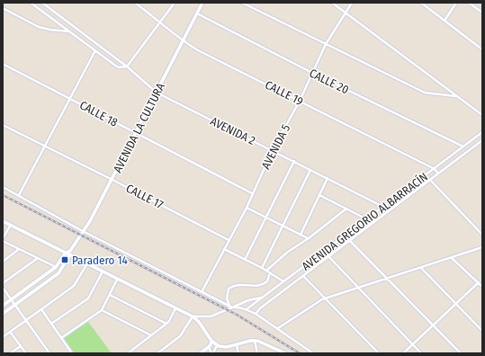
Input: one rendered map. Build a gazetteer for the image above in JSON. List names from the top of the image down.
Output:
{
  "streets": {
    "main road": ["AVENIDA LA CULTURA"],
    "street": [
      "CALLE 20",
      "CALLE 19",
      "CALLE 18",
      "AVENIDA 2",
      "AVENIDA 5",
      "CALLE 17",
      "AVENIDA GREGORIO ALBARRACÍN"
    ]
  },
  "crossings": [
    ["CALLE 20", "AVENIDA LA CULTURA"],
    ["CALLE 20", "AVENIDA 5"],
    ["CALLE 20", "AVENIDA GREGORIO ALBARRACÍN"],
    ["CALLE 19", "AVENIDA LA CULTURA"],
    ["CALLE 19", "AVENIDA 5"],
    ["CALLE 19", "AVENIDA GREGORIO ALBARRACÍN"],
    ["CALLE 18", "AVENIDA LA CULTURA"],
    ["CALLE 18", "AVENIDA 5"],
    ["AVENIDA LA CULTURA", "AVENIDA 2"],
    ["AVENIDA LA CULTURA", "CALLE 17"],
    ["AVENIDA 2", "AVENIDA 5"],
    ["AVENIDA 2", "AVENIDA GREGORIO ALBARRACÍN"],
    ["AVENIDA 5", "CALLE 17"]
  ],
  "places": {
    "transit": ["Paradero 14"]
  }
}
